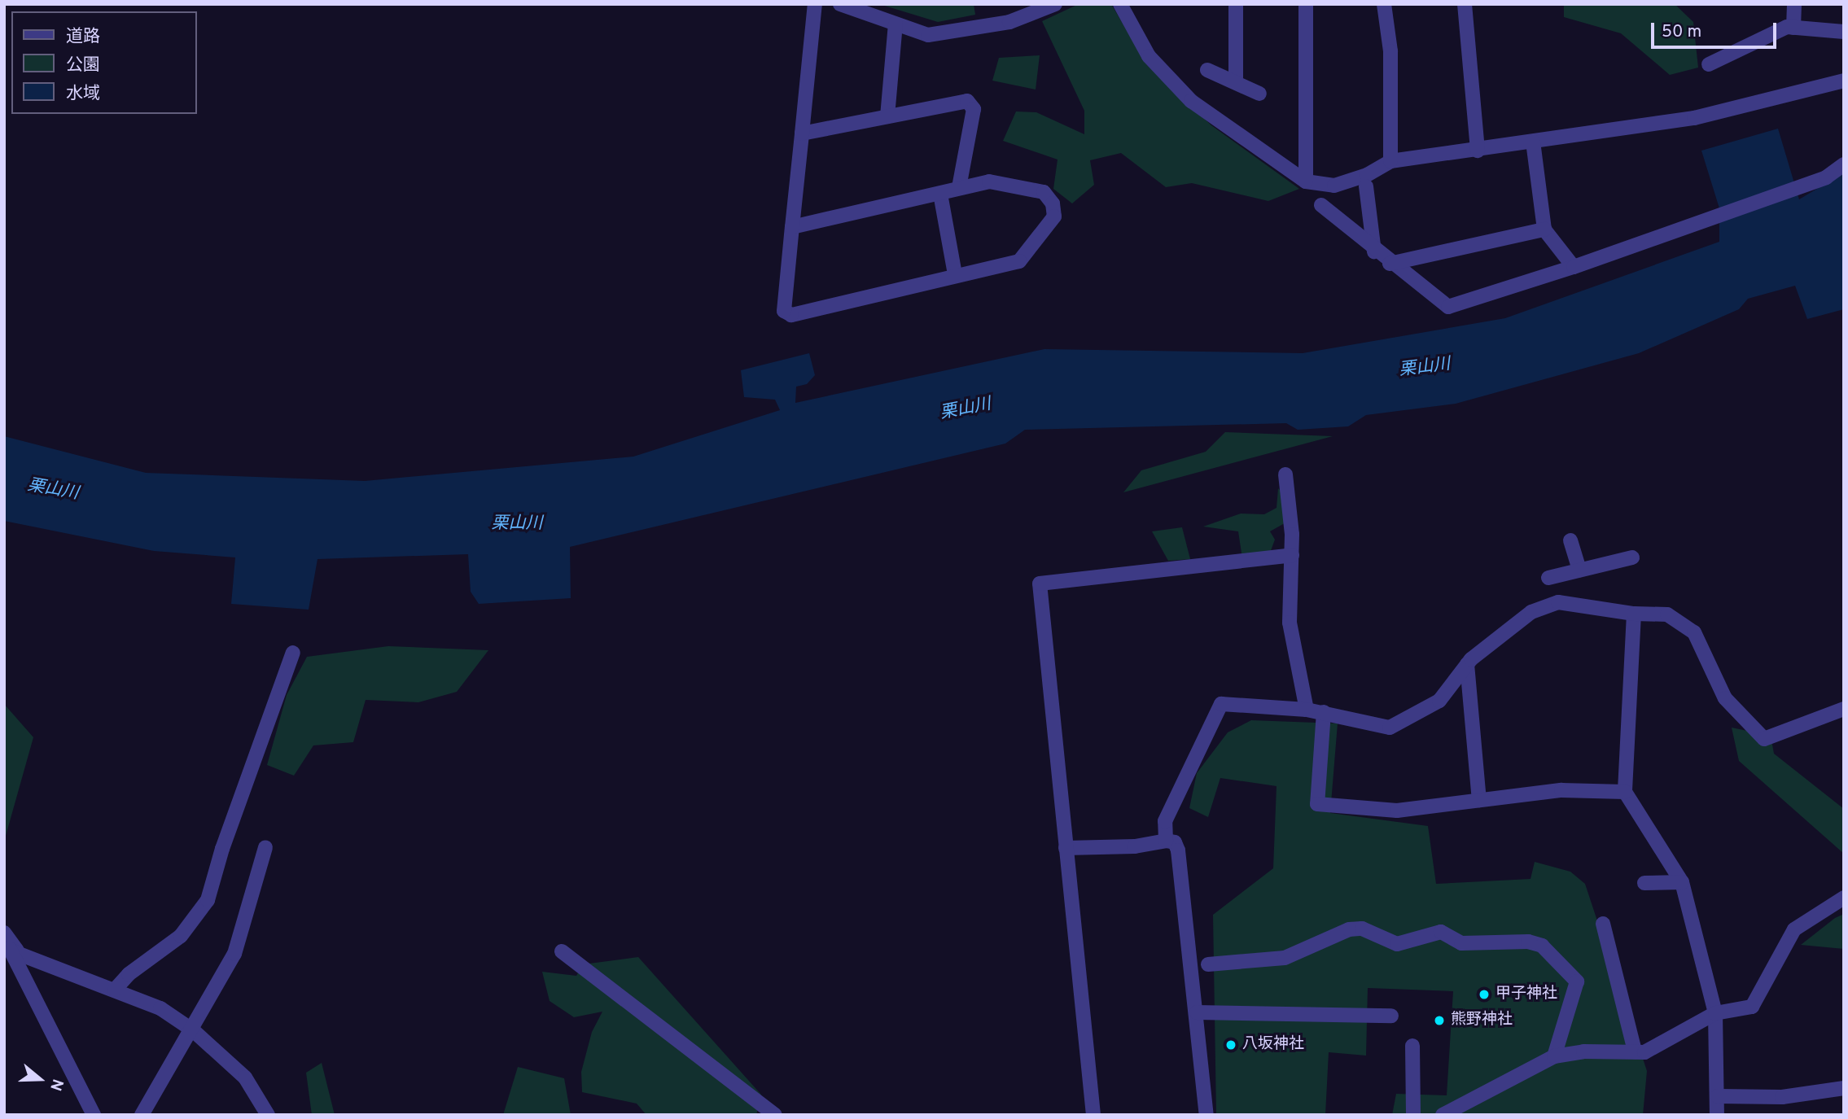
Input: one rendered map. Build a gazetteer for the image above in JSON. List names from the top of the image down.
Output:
{
  "water": ["栗山川"],
  "places": ["甲子神社", "熊野神社", "八坂神社"],
  "legend": ["道路", "公園", "水域"],
  "scale_bar": "50 m",
  "north": "right"
}
